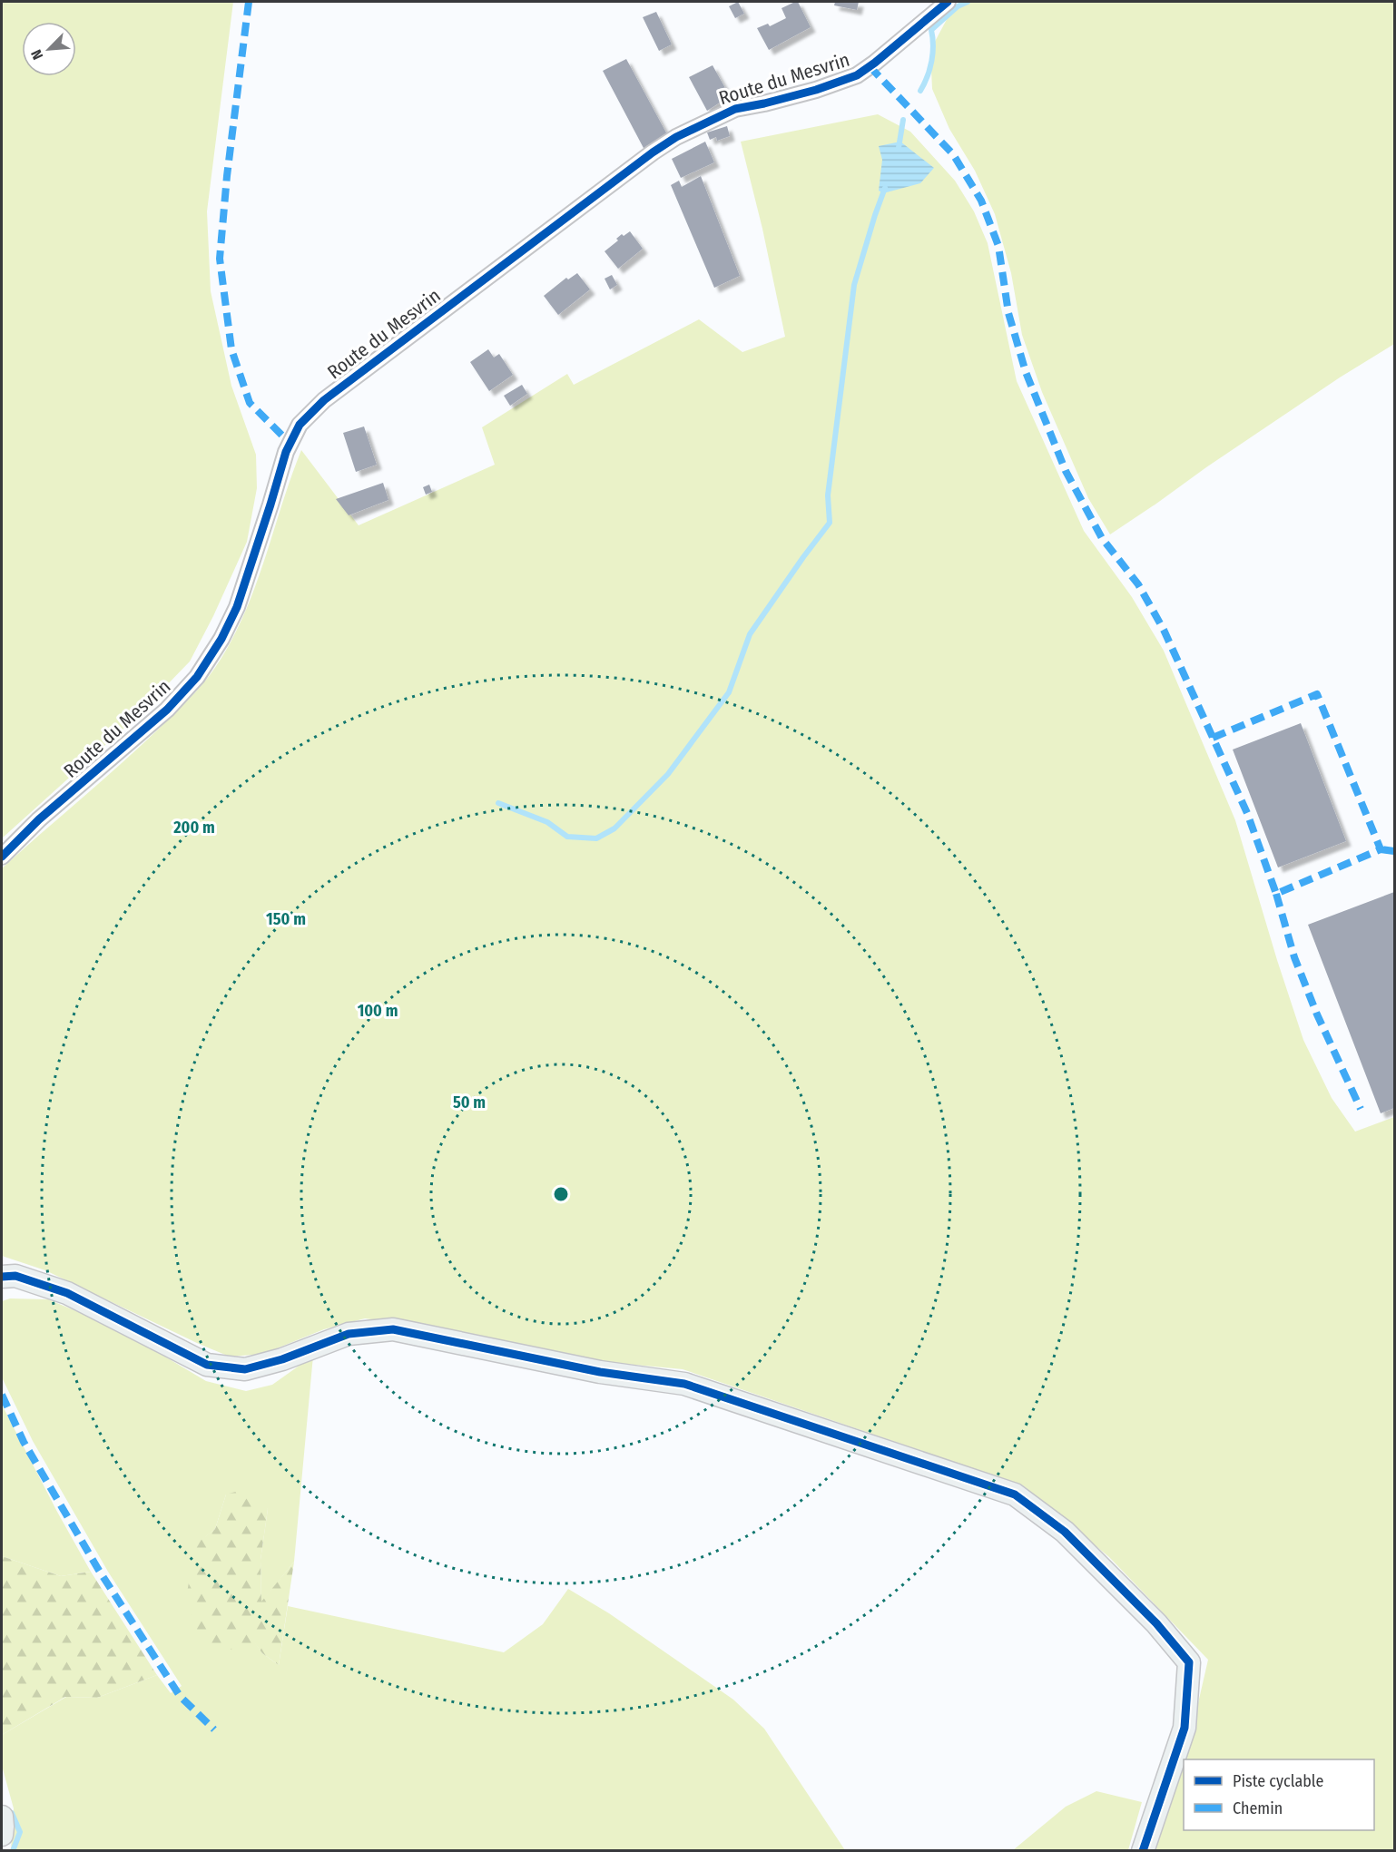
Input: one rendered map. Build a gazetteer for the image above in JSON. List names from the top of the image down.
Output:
{
  "streets": {
    "street": ["Route du Mesvrin"]
  },
  "legend": ["Piste cyclable", "Chemin"],
  "north": "bottom left",
  "rings": [
    "200 m",
    "150 m",
    "100 m",
    "50 m"
  ]
}
